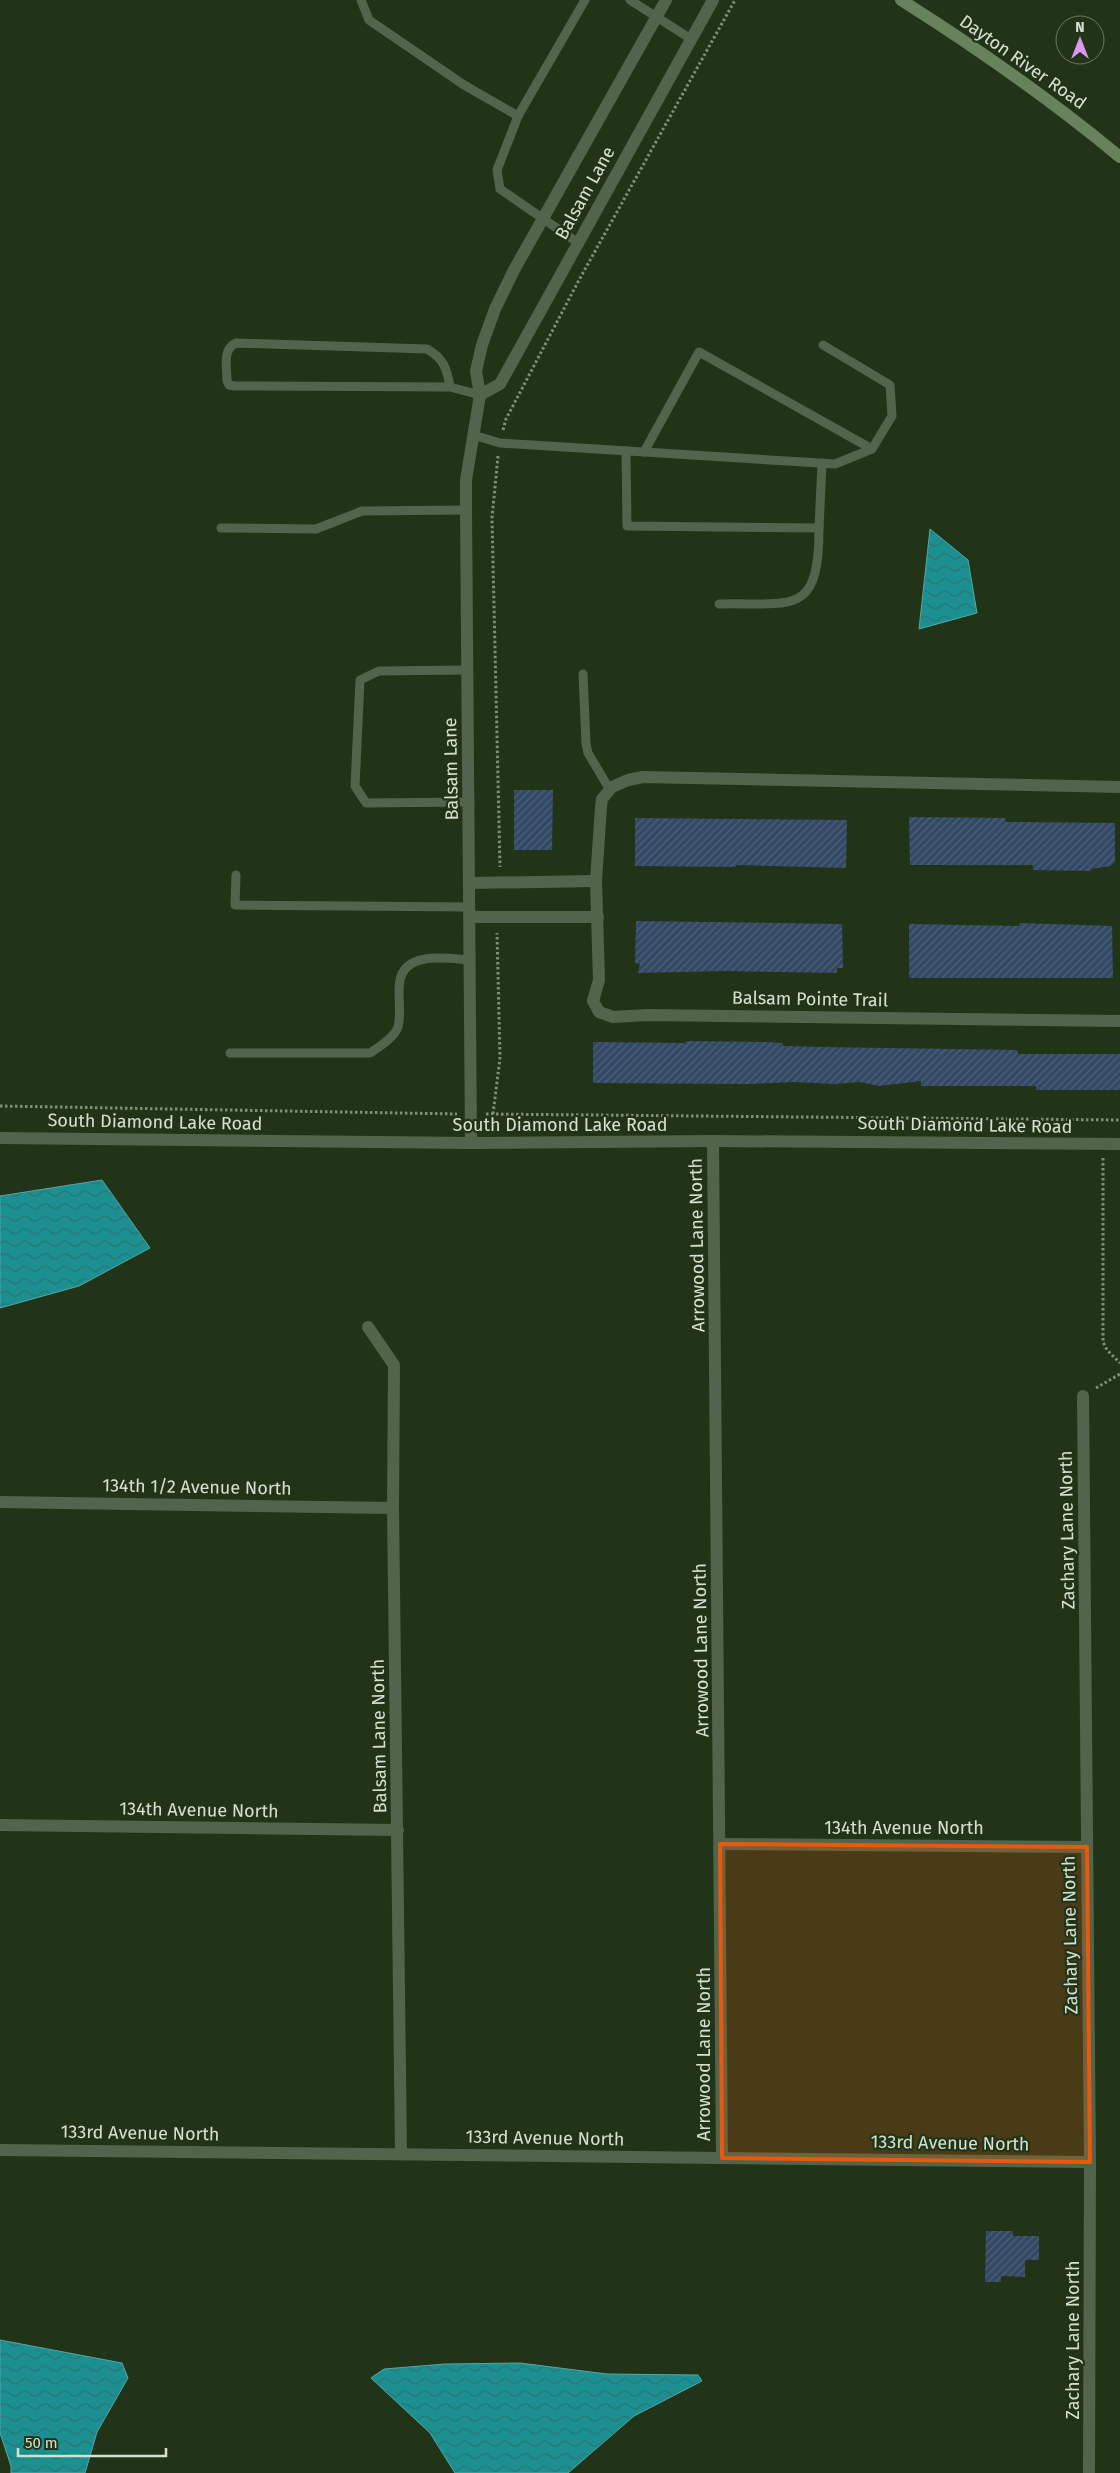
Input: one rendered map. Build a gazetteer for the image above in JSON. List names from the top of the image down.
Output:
{
  "streets": {
    "main road": ["Dayton River Road"],
    "street": [
      "Balsam Lane",
      "Balsam Pointe Trail",
      "South Diamond Lake Road",
      "Arrowood Lane North",
      "134th 1/2 Avenue North",
      "Zachary Lane North",
      "Balsam Lane North",
      "134th Avenue North",
      "133rd Avenue North"
    ]
  },
  "crossings": [
    ["Balsam Lane", "South Diamond Lake Road"],
    ["South Diamond Lake Road", "Arrowood Lane North"],
    ["Arrowood Lane North", "134th Avenue North"],
    ["Arrowood Lane North", "133rd Avenue North"],
    ["134th 1/2 Avenue North", "Balsam Lane North"],
    ["Zachary Lane North", "134th Avenue North"],
    ["Zachary Lane North", "133rd Avenue North"],
    ["Balsam Lane North", "134th Avenue North"],
    ["Balsam Lane North", "133rd Avenue North"]
  ],
  "scale_bar": "50 m",
  "north": "top"
}
